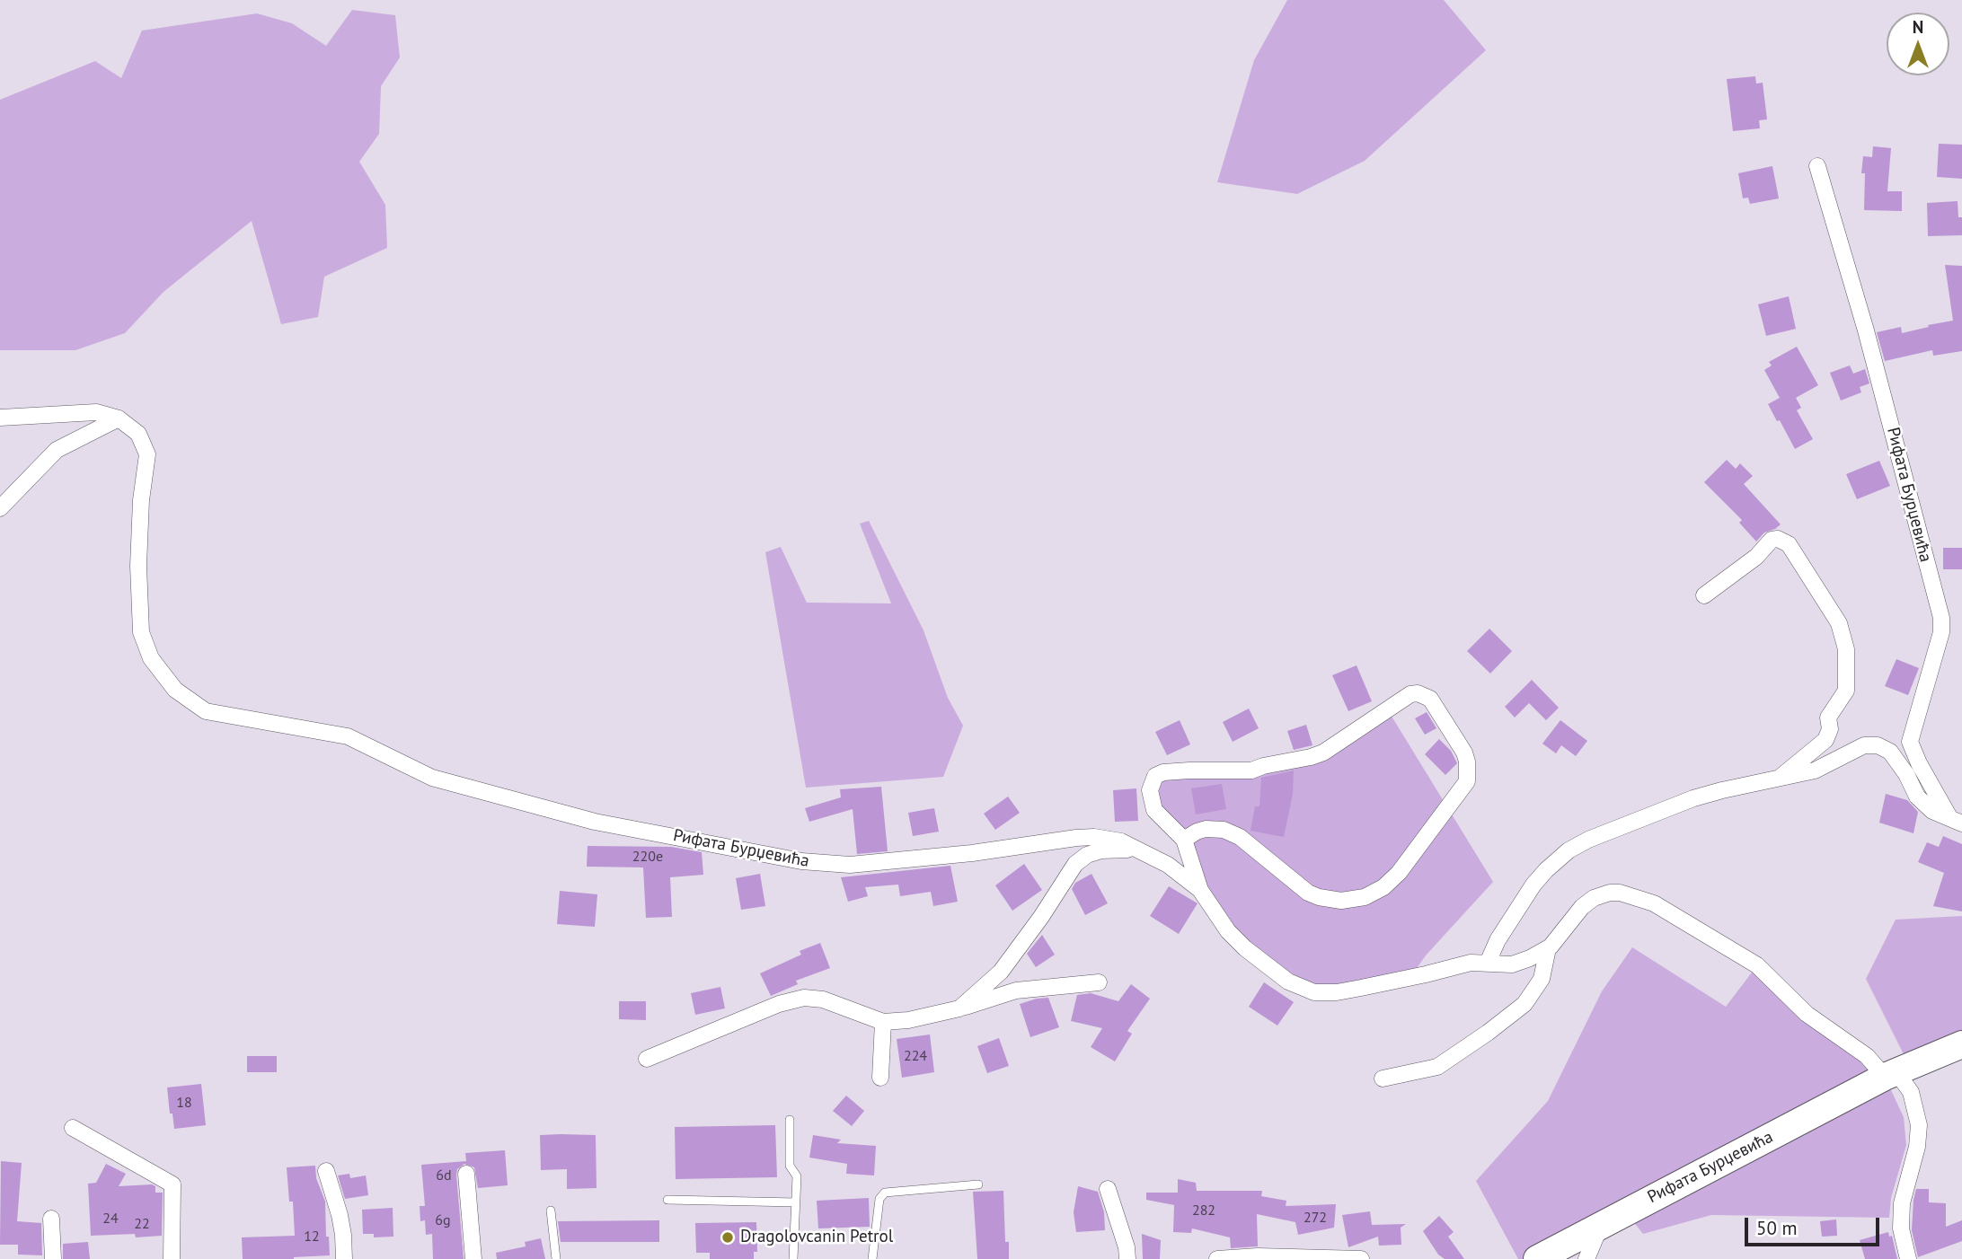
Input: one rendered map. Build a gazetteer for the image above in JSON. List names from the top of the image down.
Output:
{
  "streets": {
    "main road": ["Рифата Бурџевића"]
  },
  "places": ["Dragolovcanin Petrol"],
  "house_numbers": [
    "220e",
    "224",
    "18",
    "6d",
    "282",
    "272",
    "24",
    "6g",
    "22",
    "12"
  ],
  "scale_bar": "50 m",
  "north": "top"
}
